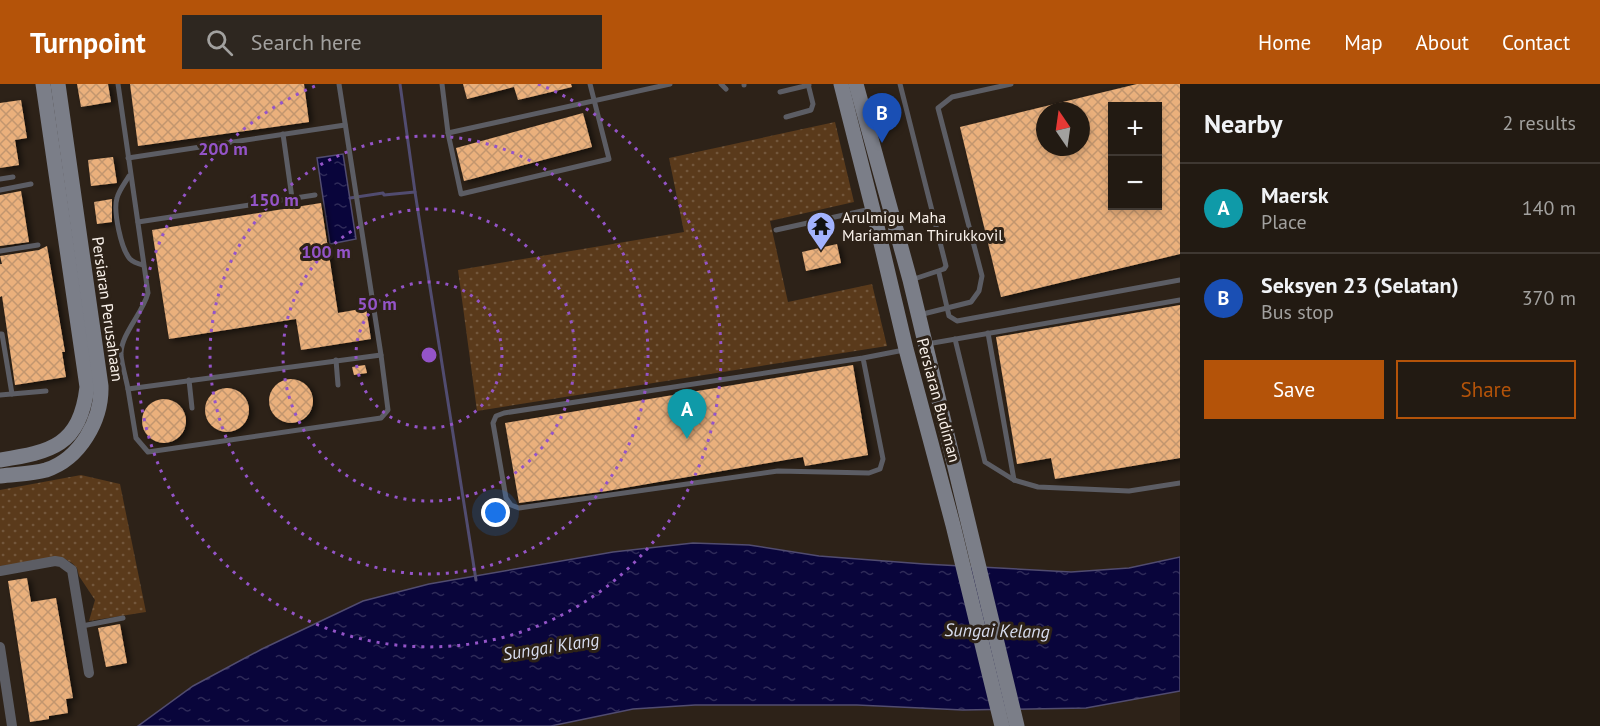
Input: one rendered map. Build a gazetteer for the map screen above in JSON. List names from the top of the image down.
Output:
{
  "streets": {
    "main road": ["Persiaran Perusahaan", "Persiaran Budiman"]
  },
  "water": ["Sungai Kelang", "Sungai Klang"],
  "places": {
    "temple": ["Arulmigu Maha Mariamman Thirukkovil"]
  },
  "north": "top",
  "page": {
    "header": "Turnpoint",
    "search": "Search here",
    "nav": [
      "Home",
      "Map",
      "About",
      "Contact"
    ],
    "heading": ["Nearby", "2 results"],
    "pins": ["B", "A"],
    "map_buttons": ["+", "−"],
    "list": [
      {
        "mark": "A",
        "name": "Maersk",
        "note": "Place",
        "value": "140 m"
      },
      {
        "mark": "B",
        "name": "Seksyen 23 (Selatan)",
        "note": "Bus stop",
        "value": "370 m"
      }
    ],
    "buttons": ["Save", "Share"]
  },
  "rings": [
    "200 m",
    "150 m",
    "100 m",
    "50 m"
  ]
}
